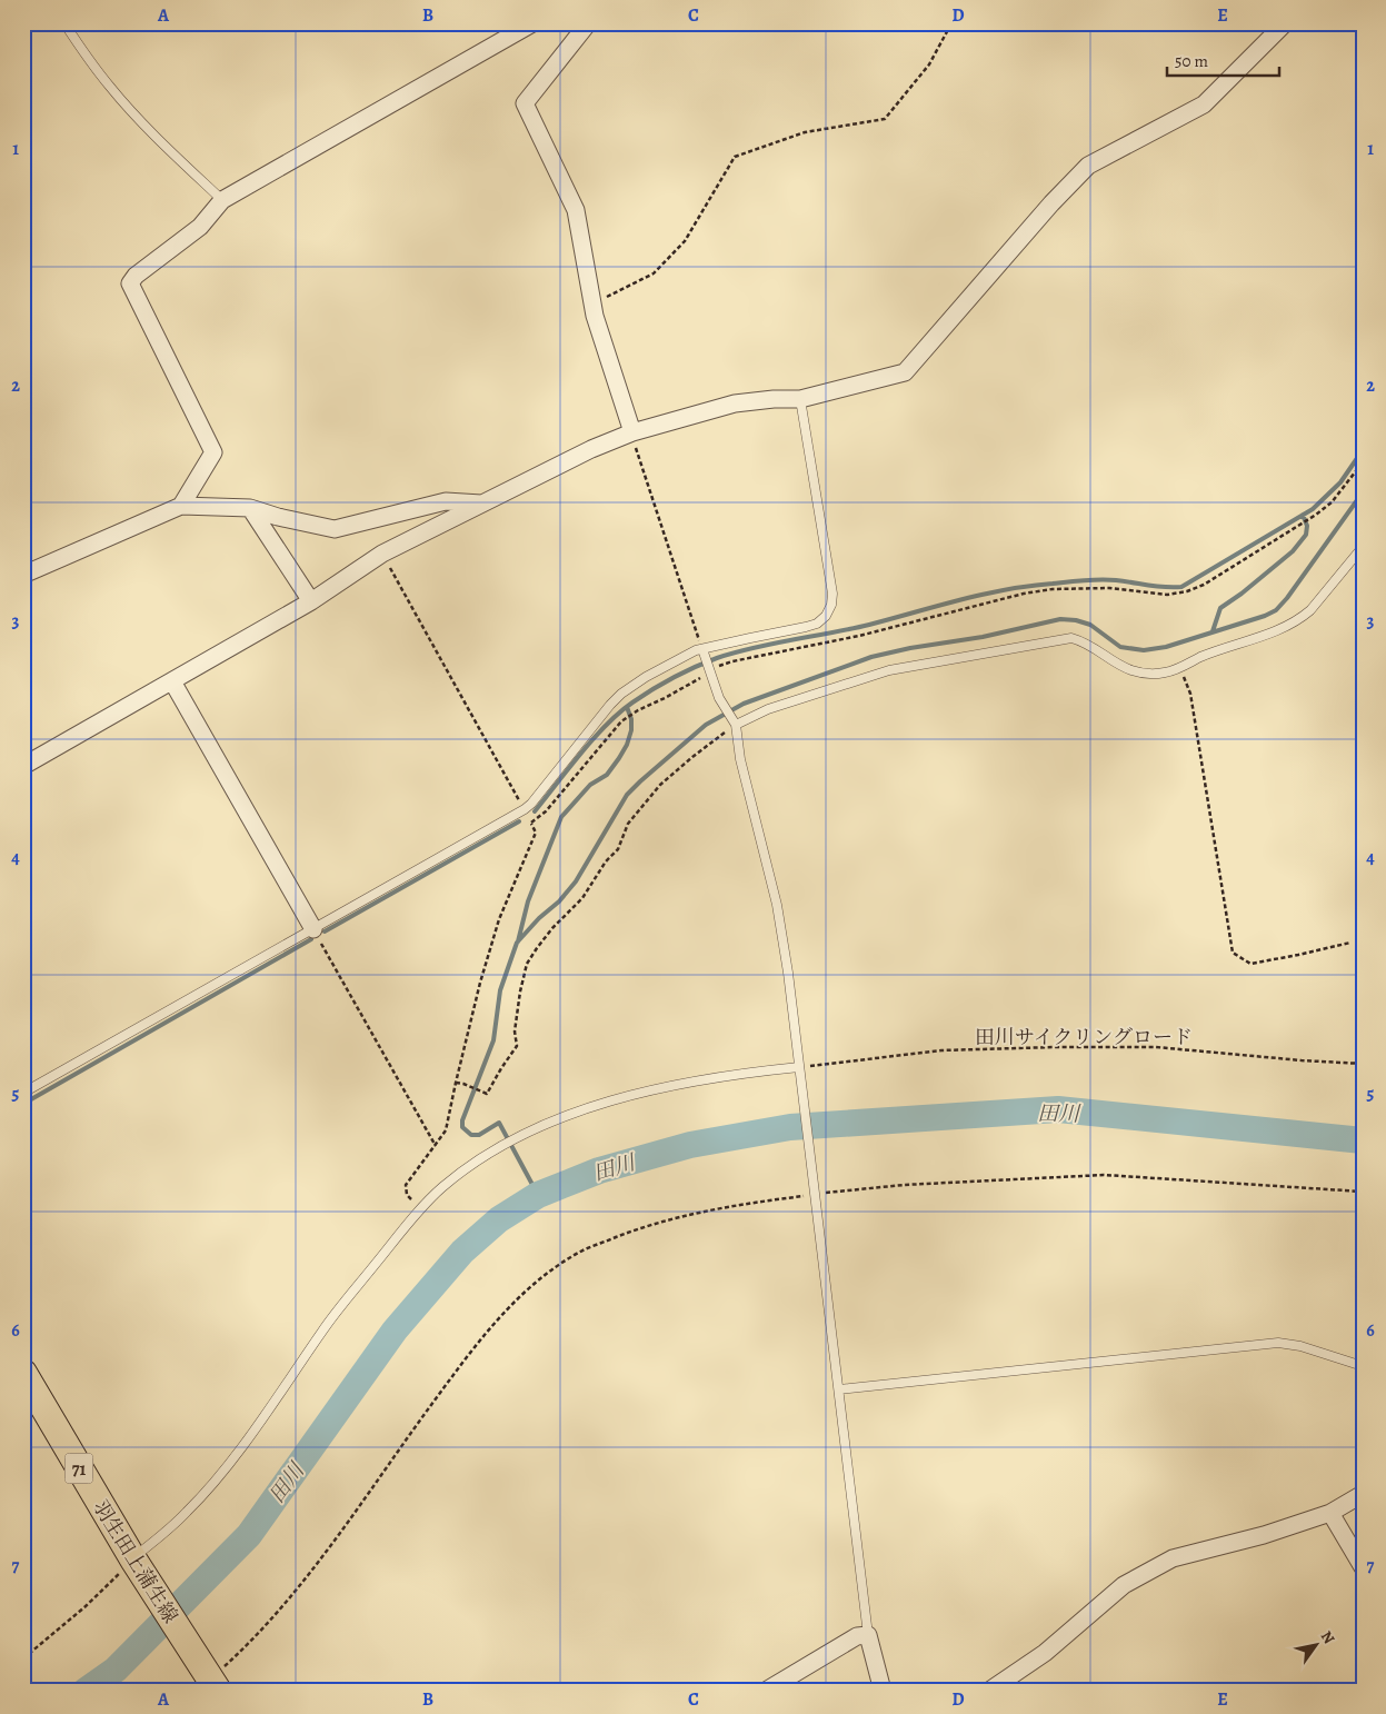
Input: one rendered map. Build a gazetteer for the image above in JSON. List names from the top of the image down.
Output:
{
  "streets": {
    "main road": ["71", "羽生田上蒲生線"],
    "path": ["田川サイクリングロード"]
  },
  "water": ["田川"],
  "scale_bar": "50 m",
  "north": "top right",
  "grid": {
    "columns": [
      "A",
      "B",
      "C",
      "D",
      "E"
    ],
    "rows": [
      "1",
      "2",
      "3",
      "4",
      "5",
      "6",
      "7"
    ]
  }
}
